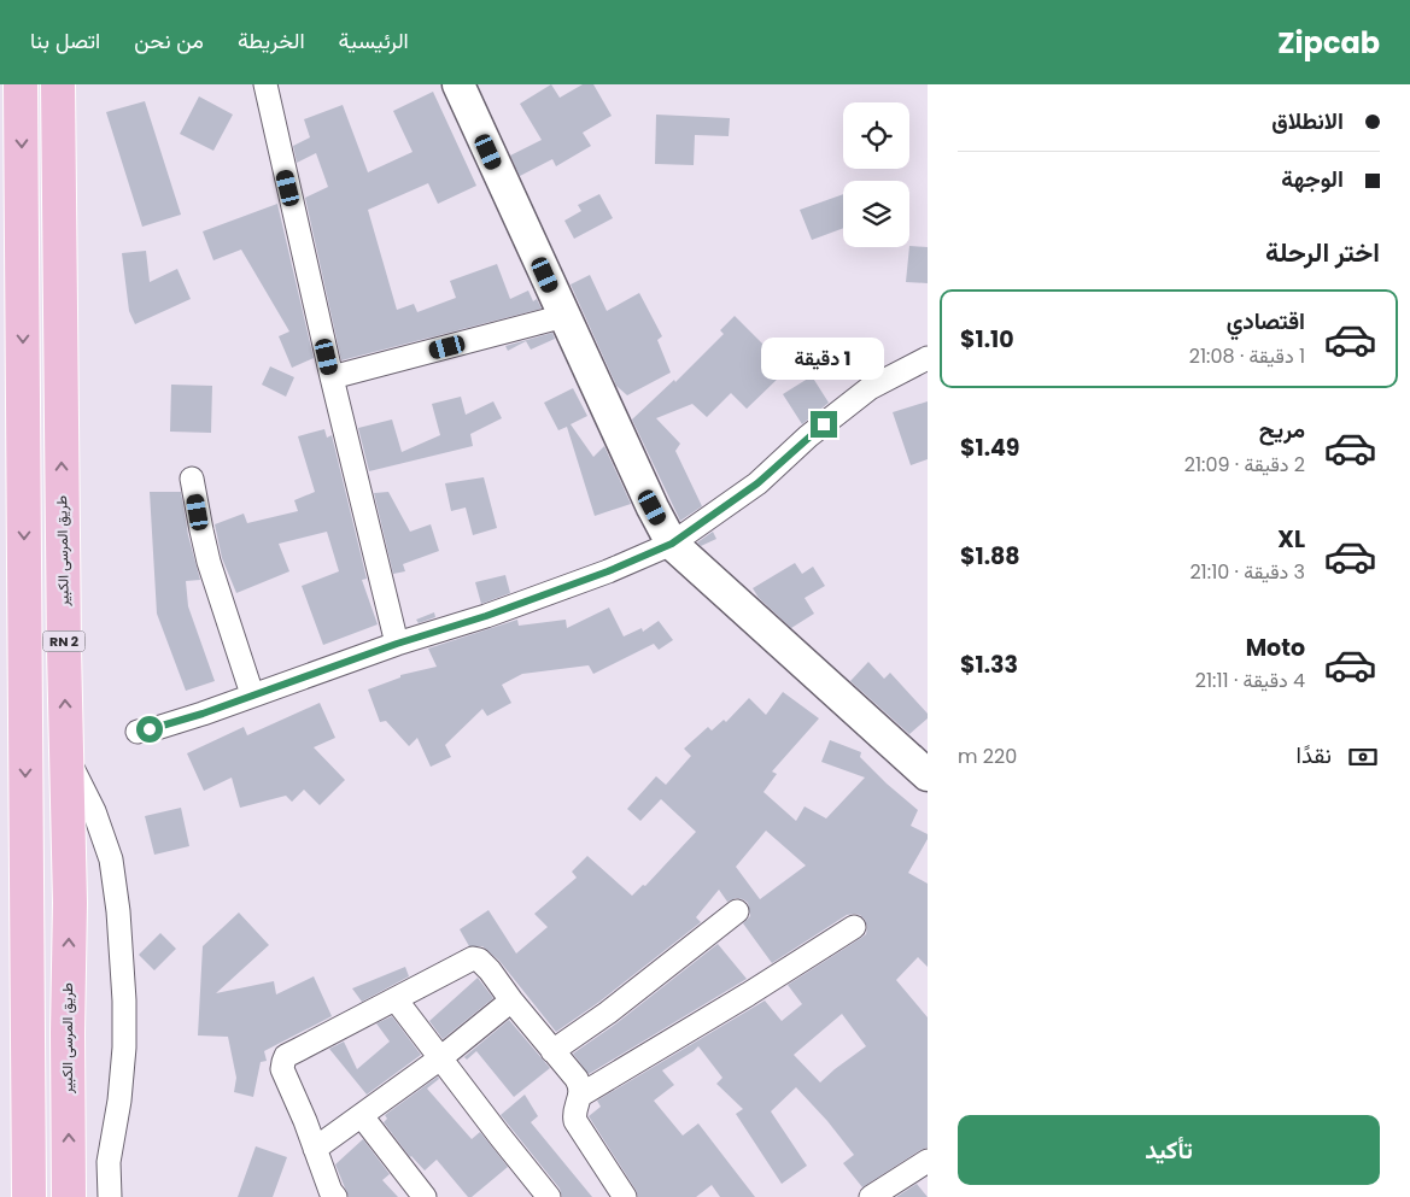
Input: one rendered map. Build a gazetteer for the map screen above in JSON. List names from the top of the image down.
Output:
{
  "streets": {
    "main road": ["طريق المرسى الكبير", "RN 2"]
  },
  "page": {
    "header": "Zipcab",
    "nav": [
      "الرئيسية",
      "الخريطة",
      "من نحن",
      "اتصل بنا"
    ],
    "banner": ["الانطلاق", "الوجهة"],
    "heading": "اختر الرحلة",
    "list": [
      {
        "name": "اقتصادي",
        "note": "1 دقيقة · 21:08",
        "value": "$1.10"
      },
      {
        "name": "مريح",
        "note": "2 دقيقة · 21:09",
        "value": "$1.49"
      },
      {
        "name": "XL",
        "note": "3 دقيقة · 21:10",
        "value": "$1.88"
      },
      {
        "name": "Moto",
        "note": "4 دقيقة · 21:11",
        "value": "$1.33"
      }
    ],
    "bubble": "1 دقيقة",
    "pay": ["نقدًا", "220 m"],
    "buttons": "تأكيد"
  }
}
